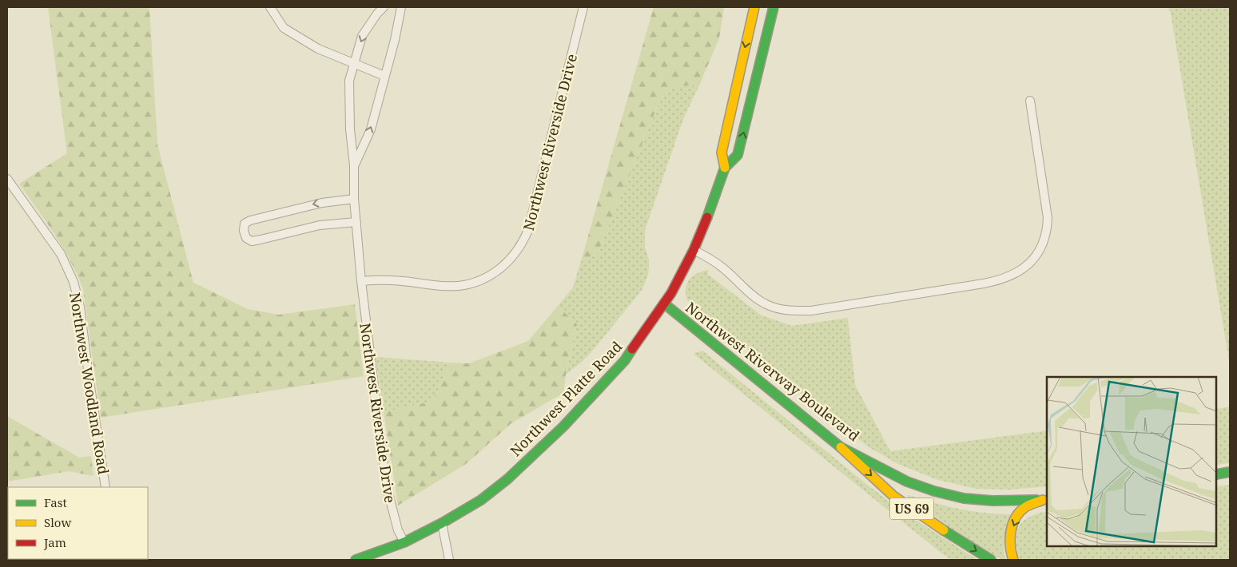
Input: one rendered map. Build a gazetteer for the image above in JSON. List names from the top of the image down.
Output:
{
  "streets": {
    "main road": ["Northwest Riverway Boulevard", "Northwest Platte Road", "US 69"],
    "street": ["Northwest Riverside Drive", "Northwest Woodland Road"]
  },
  "crossings": [
    ["Northwest Riverside Drive", "Northwest Platte Road"],
    ["Northwest Riverway Boulevard", "Northwest Platte Road"],
    ["Northwest Riverway Boulevard", "US 69"]
  ],
  "legend": ["Fast", "Slow", "Jam"]
}
